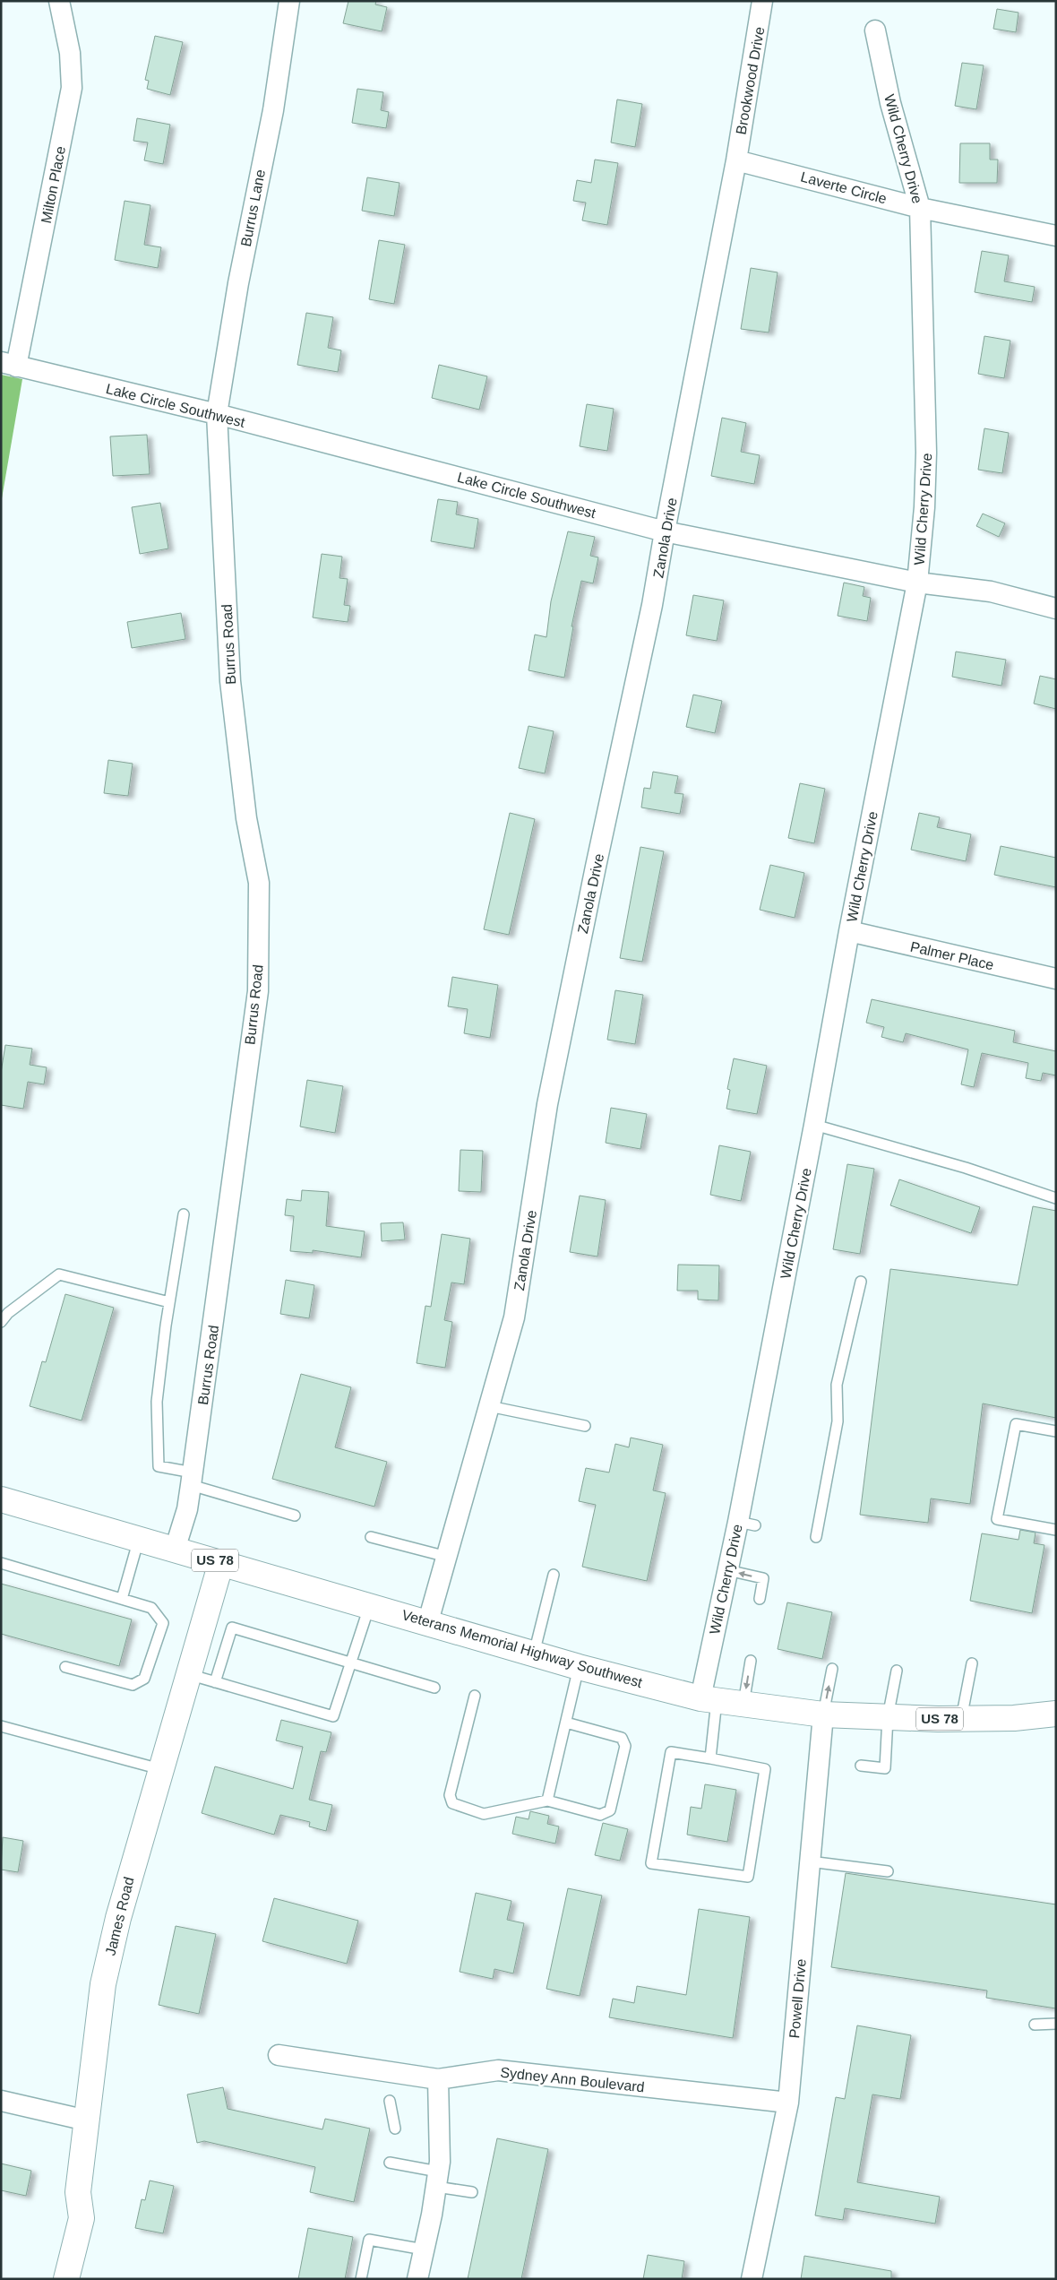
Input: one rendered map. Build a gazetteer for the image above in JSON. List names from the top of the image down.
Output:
{
  "streets": {
    "main road": ["US 78", "Veterans Memorial Highway Southwest", "James Road"],
    "street": [
      "Brookwood Drive",
      "Wild Cherry Drive",
      "Milton Place",
      "Laverte Circle",
      "Burrus Lane",
      "Lake Circle Southwest",
      "Zanola Drive",
      "Burrus Road",
      "Palmer Place",
      "Powell Drive",
      "Sydney Ann Boulevard"
    ]
  },
  "crossings": [
    ["Brookwood Drive", "Laverte Circle"],
    ["Brookwood Drive", "Zanola Drive"],
    ["Wild Cherry Drive", "Laverte Circle"],
    ["Wild Cherry Drive", "Lake Circle Southwest"],
    ["Wild Cherry Drive", "Palmer Place"],
    ["Wild Cherry Drive", "Veterans Memorial Highway Southwest"],
    ["Milton Place", "Lake Circle Southwest"],
    ["Laverte Circle", "Zanola Drive"],
    ["Burrus Lane", "Lake Circle Southwest"],
    ["Burrus Lane", "Burrus Road"],
    ["Lake Circle Southwest", "Zanola Drive"],
    ["Zanola Drive", "Veterans Memorial Highway Southwest"],
    ["Burrus Road", "Veterans Memorial Highway Southwest"],
    ["Veterans Memorial Highway Southwest", "James Road"],
    ["Veterans Memorial Highway Southwest", "Powell Drive"],
    ["Powell Drive", "Sydney Ann Boulevard"]
  ]
}
